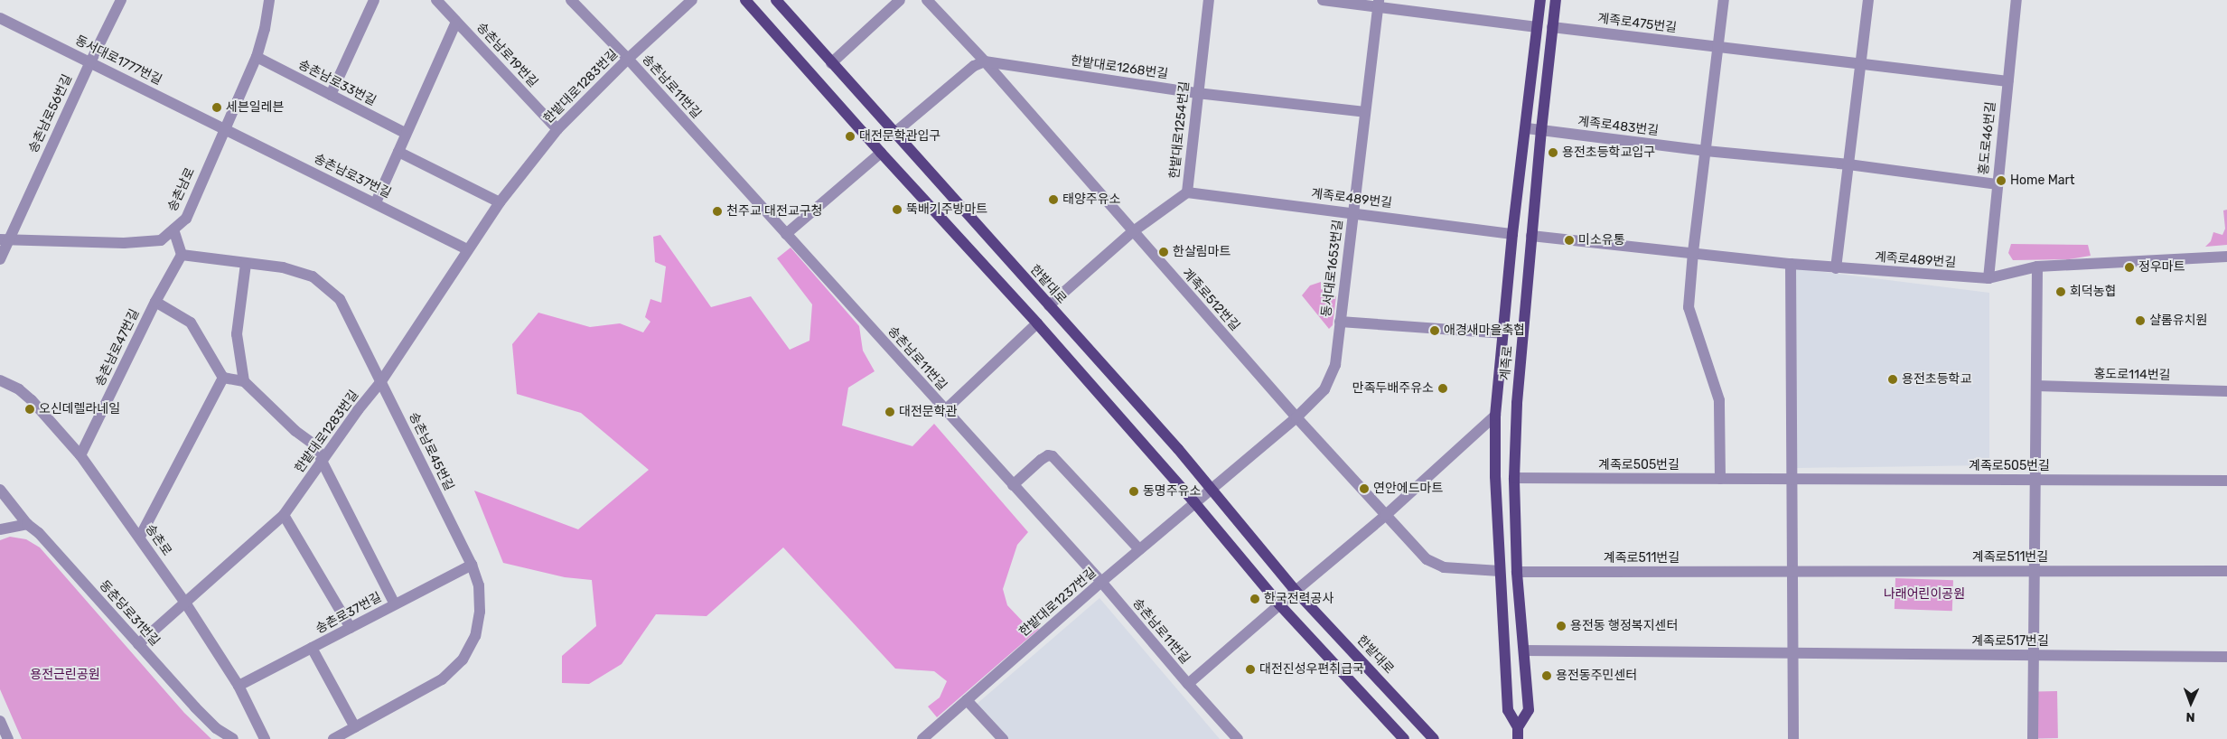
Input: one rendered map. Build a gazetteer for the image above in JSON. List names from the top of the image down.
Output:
{
  "streets": {
    "main road": ["한밭대로", "계족로"],
    "street": [
      "계족로475번길",
      "송촌남로19번길",
      "동서대로1777번길",
      "한밭대로1268번길",
      "송촌남로33번길",
      "한밭대로1283번길",
      "송촌남로11번길",
      "송촌남로56번길",
      "계족로483번길",
      "한밭대로1254번길",
      "홍도로46번길",
      "송촌남로37번길",
      "송촌남로",
      "계족로489번길",
      "동서대로1653번길",
      "계족로512번길",
      "송촌남로47번길",
      "홍도로114번길",
      "송촌남로45번길",
      "계족로505번길",
      "송촌로",
      "계족로511번길",
      "한밭대로1237번길",
      "동춘당로31번길",
      "송촌로37번길",
      "계족로517번길"
    ]
  },
  "crossings": [
    ["계족로475번길", "홍도로46번길"],
    ["계족로475번길", "계족로"],
    ["송촌남로19번길", "한밭대로1283번길"],
    ["동서대로1777번길", "송촌남로56번길"],
    ["동서대로1777번길", "송촌남로37번길"],
    ["동서대로1777번길", "송촌남로"],
    ["한밭대로1268번길", "한밭대로1254번길"],
    ["한밭대로1268번길", "동서대로1653번길"],
    ["한밭대로1268번길", "계족로512번길"],
    ["송촌남로33번길", "송촌남로"],
    ["한밭대로1283번길", "송촌남로11번길"],
    ["한밭대로1283번길", "송촌남로37번길"],
    ["한밭대로1283번길", "송촌남로45번길"],
    ["한밭대로1283번길", "송촌로"],
    ["한밭대로1283번길", "동춘당로31번길"],
    ["송촌남로11번길", "한밭대로1237번길"],
    ["송촌남로56번길", "송촌남로"],
    ["계족로483번길", "홍도로46번길"],
    ["계족로483번길", "계족로"],
    ["한밭대로1254번길", "계족로489번길"],
    ["한밭대로1254번길", "한밭대로"],
    ["한밭대로1254번길", "계족로512번길"],
    ["홍도로46번길", "계족로489번길"],
    ["송촌남로37번길", "송촌남로"],
    ["계족로489번길", "동서대로1653번길"],
    ["계족로489번길", "계족로"],
    ["동서대로1653번길", "한밭대로"],
    ["동서대로1653번길", "계족로512번길"],
    ["동서대로1653번길", "계족로"],
    ["동서대로1653번길", "한밭대로1237번길"],
    ["한밭대로", "한밭대로1237번길"],
    ["계족로512번길", "계족로"],
    ["송촌남로47번길", "송촌남로45번길"],
    ["송촌남로47번길", "송촌로"],
    ["계족로", "계족로505번길"],
    ["계족로", "계족로511번길"],
    ["계족로", "계족로517번길"],
    ["송촌남로45번길", "송촌로37번길"],
    ["송촌로", "송촌로37번길"]
  ],
  "parks": ["나래어린이공원", "용전근린공원"],
  "places": [
    "세븐일레븐",
    "대전문학관입구",
    "용전초등학교입구",
    "Home Mart",
    "태양주유소",
    "뚝배기주방마트",
    "천주교 대전교구청",
    "미소유통",
    "한살림마트",
    "정우마트",
    "회덕농협",
    "샬롬유치원",
    "애경새마을축협",
    "용전초등학교",
    "만족두배주유소",
    "오신데렐라네일",
    "대전문학관",
    "연안에드마트",
    "동명주유소",
    "한국전력공사",
    "용전동 행정복지센터",
    "대전진성우편취급국",
    "용전동주민센터"
  ],
  "north": "bottom"
}
